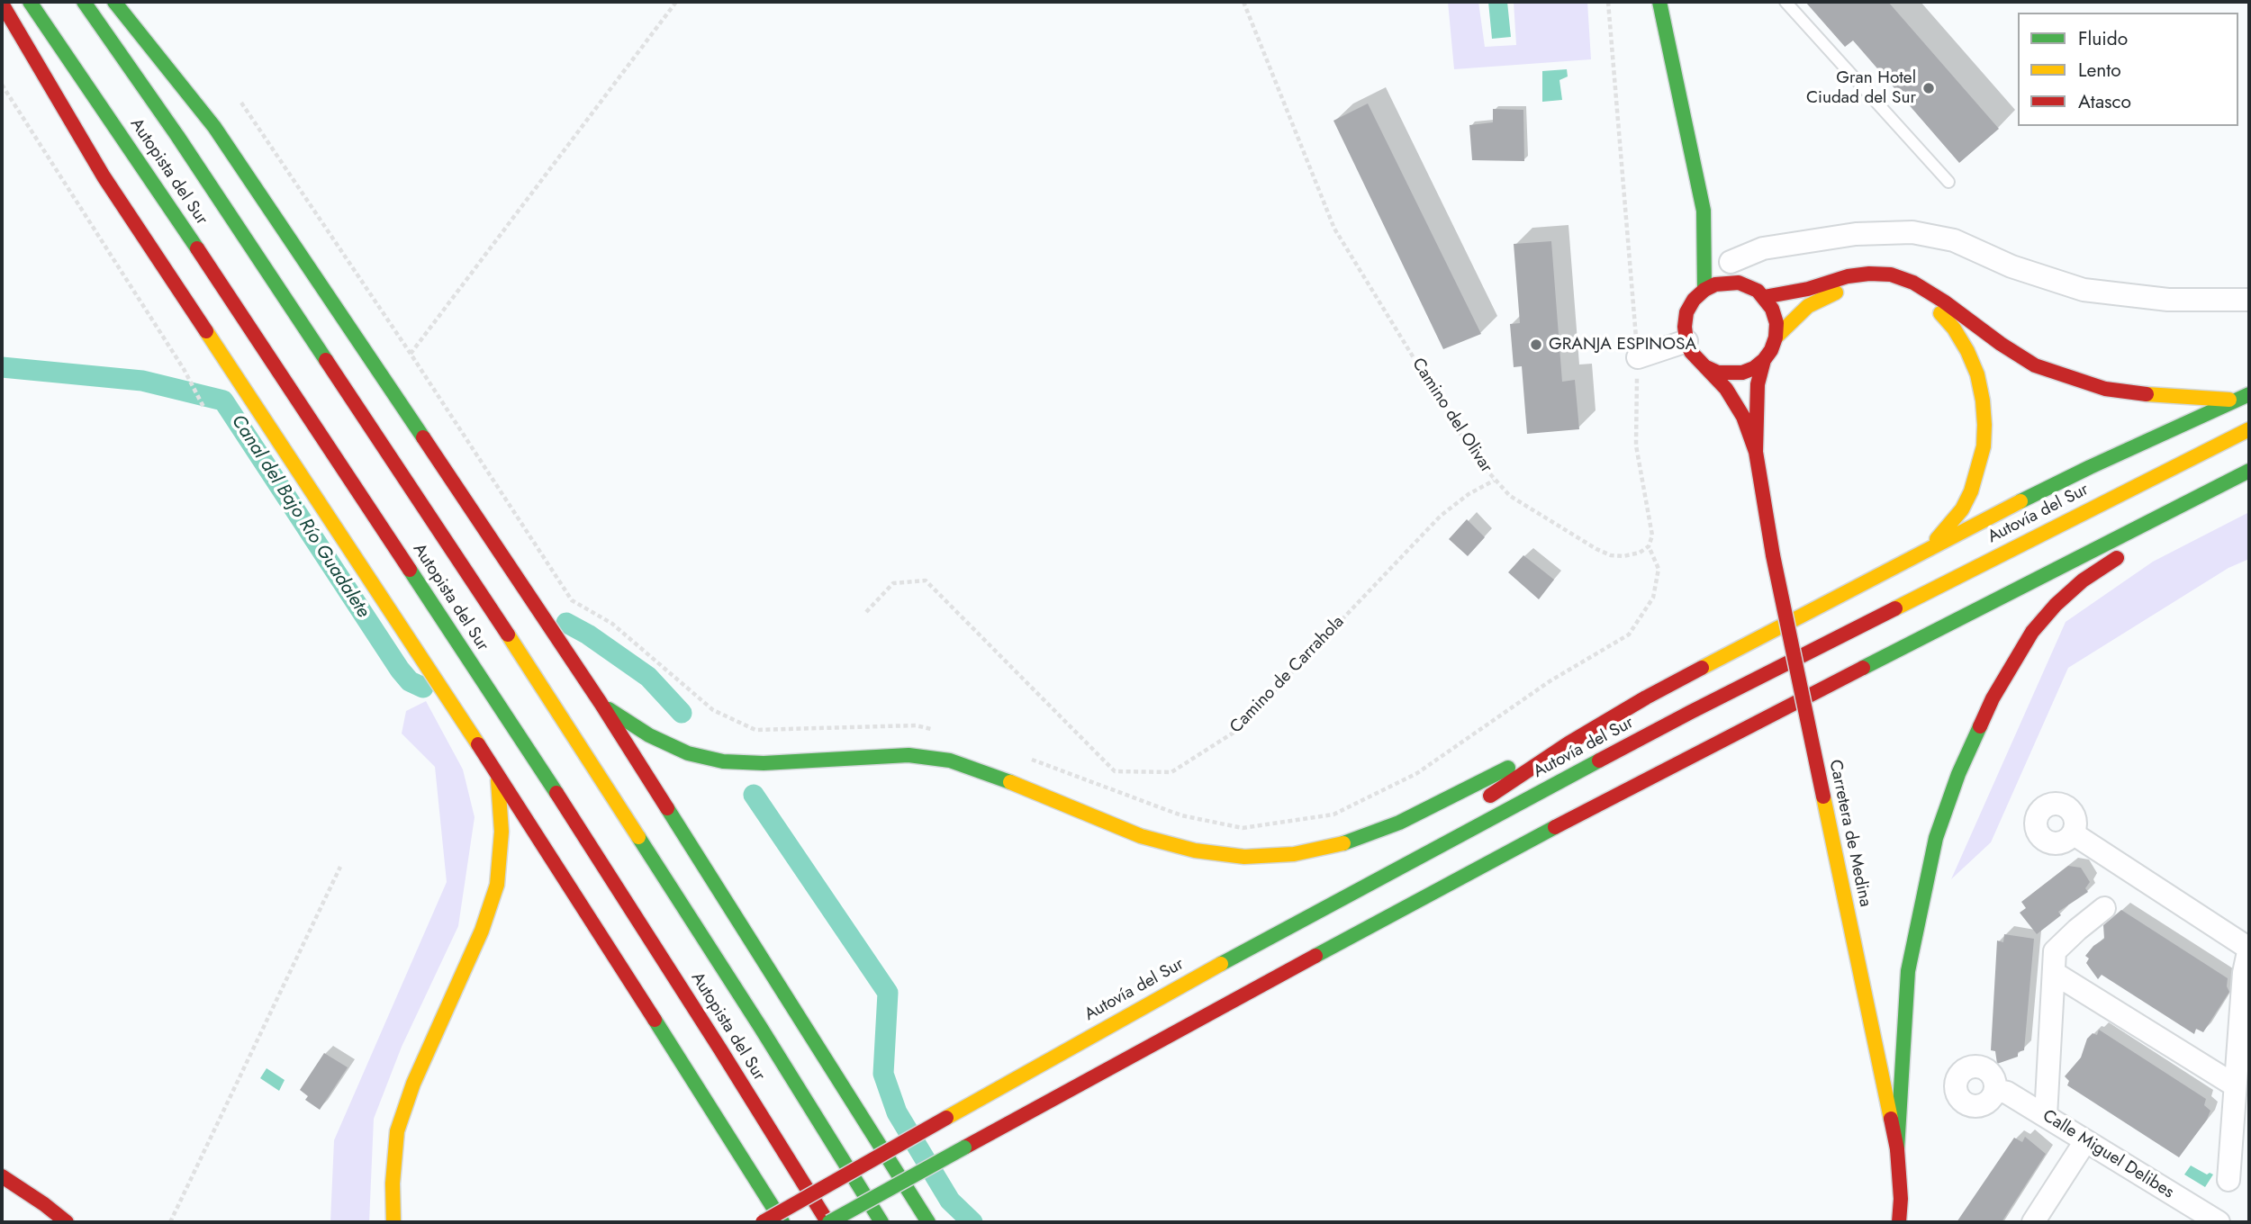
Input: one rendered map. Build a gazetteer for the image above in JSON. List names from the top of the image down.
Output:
{
  "streets": {
    "main road": ["Autopista del Sur", "Autovía del Sur", "Carretera de Medina"],
    "street": ["Calle Miguel Delibes"],
    "path": ["Camino del Olivar", "Camino de Carrahola"]
  },
  "crossings": [
    ["Camino del Olivar", "Camino de Carrahola"]
  ],
  "water": ["Canal del Bajo Río Guadalete"],
  "places": ["Gran Hotel Ciudad del Sur", "GRANJA ESPINOSA"],
  "legend": ["Fluido", "Lento", "Atasco"]
}
